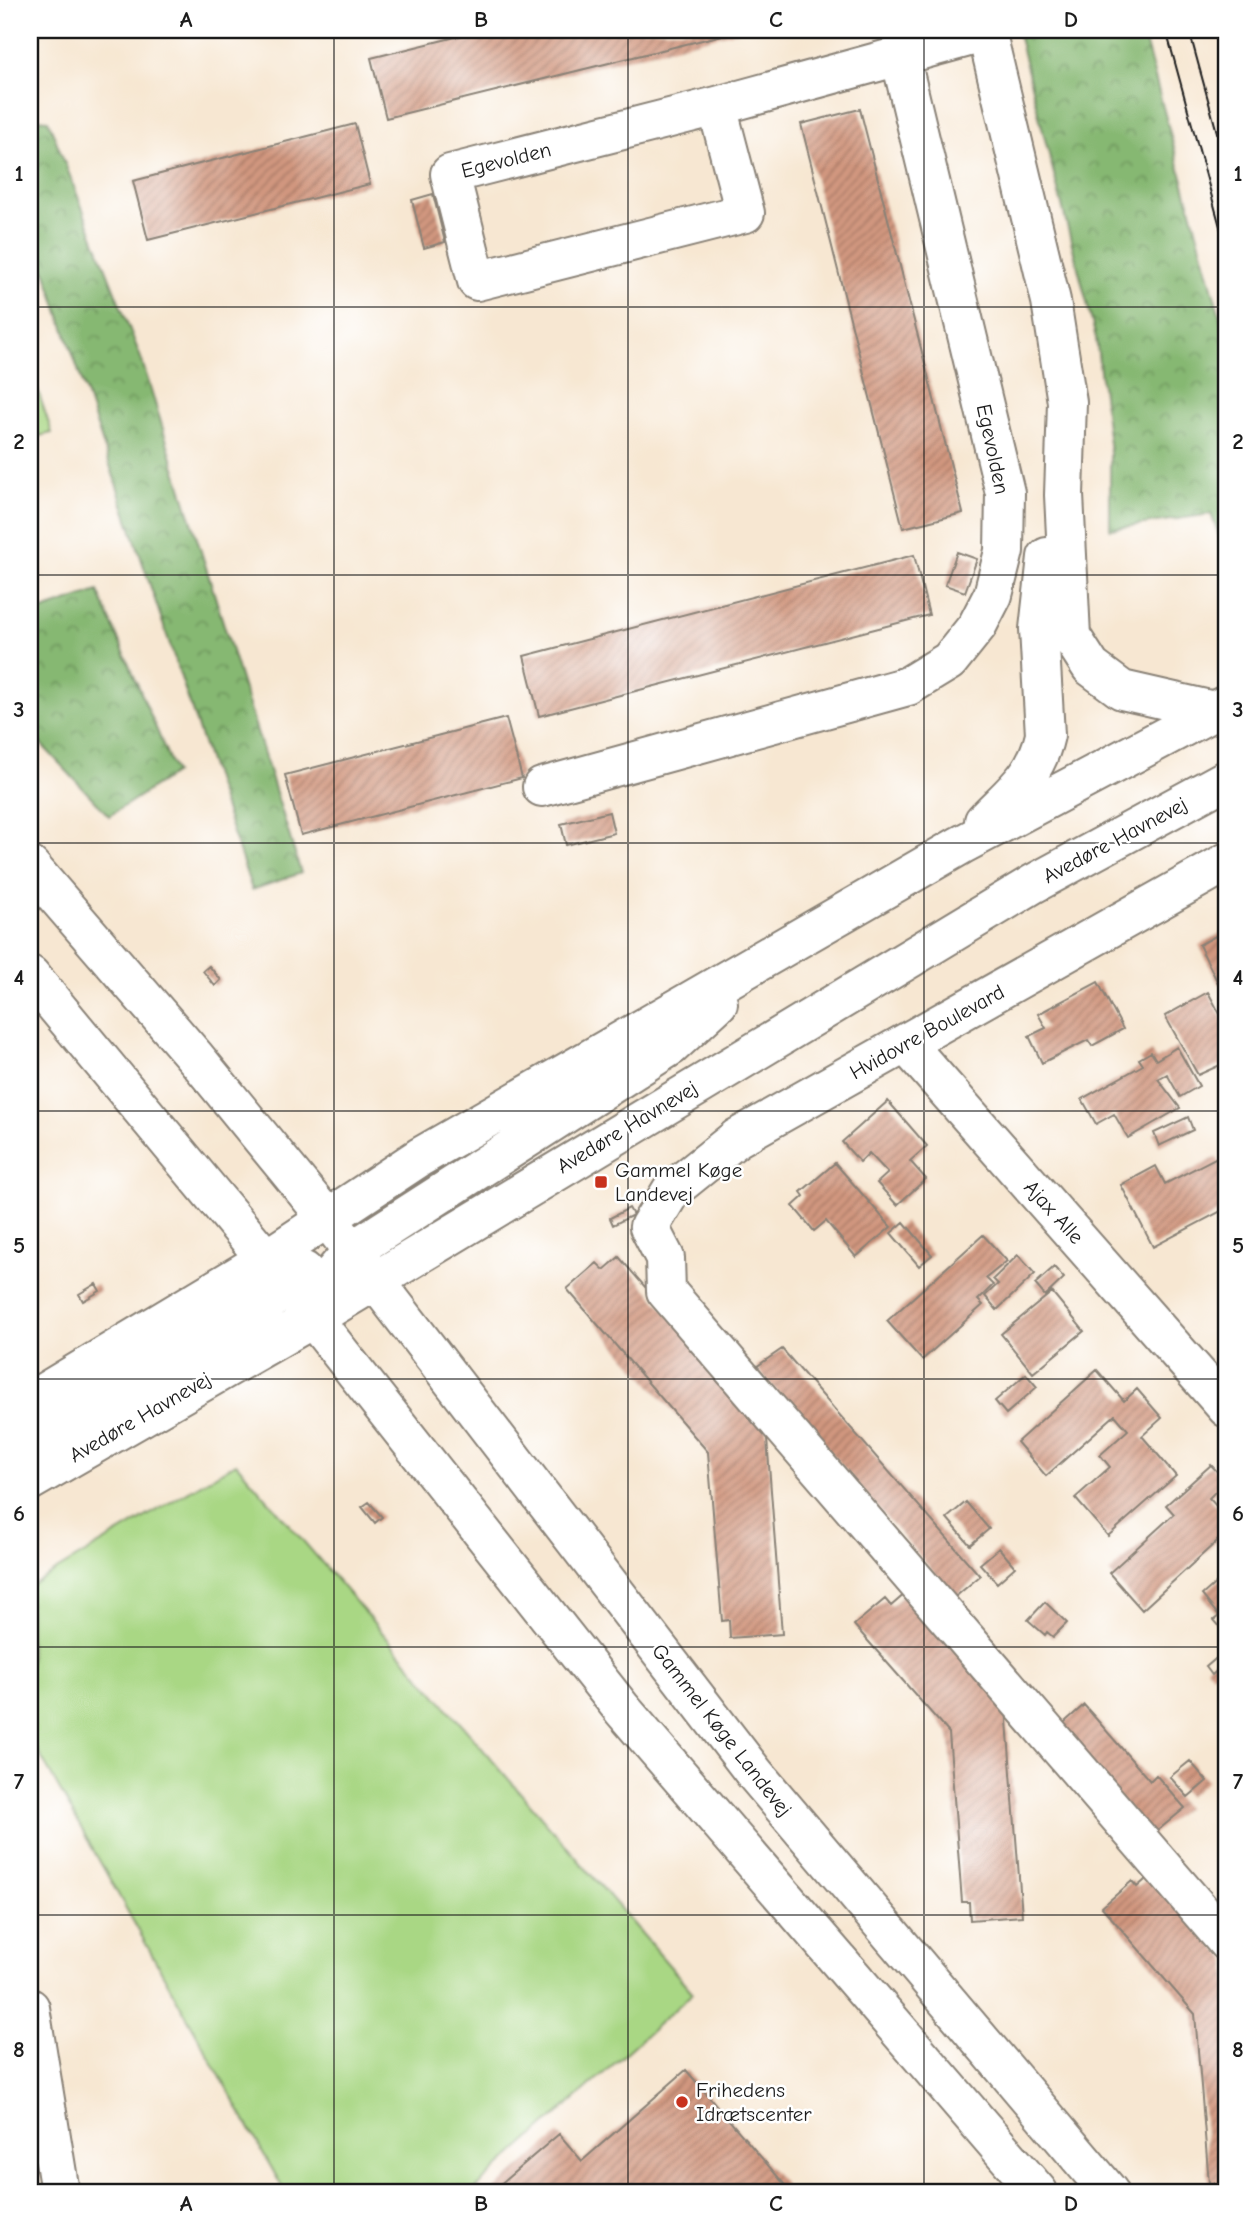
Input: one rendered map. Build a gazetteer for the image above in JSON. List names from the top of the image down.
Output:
{
  "streets": {
    "street": [
      "Egevolden",
      "Avedøre Havnevej",
      "Hvidovre Boulevard",
      "Ajax Alle",
      "Gammel Køge Landevej"
    ]
  },
  "crossings": [
    ["Avedøre Havnevej", "Gammel Køge Landevej"],
    ["Hvidovre Boulevard", "Ajax Alle"]
  ],
  "places": {
    "transit": ["Gammel Køge Landevej"],
    "other": ["Frihedens Idrætscenter"]
  },
  "grid": {
    "columns": [
      "A",
      "B",
      "C",
      "D"
    ],
    "rows": [
      "1",
      "2",
      "3",
      "4",
      "5",
      "6",
      "7",
      "8"
    ]
  }
}
